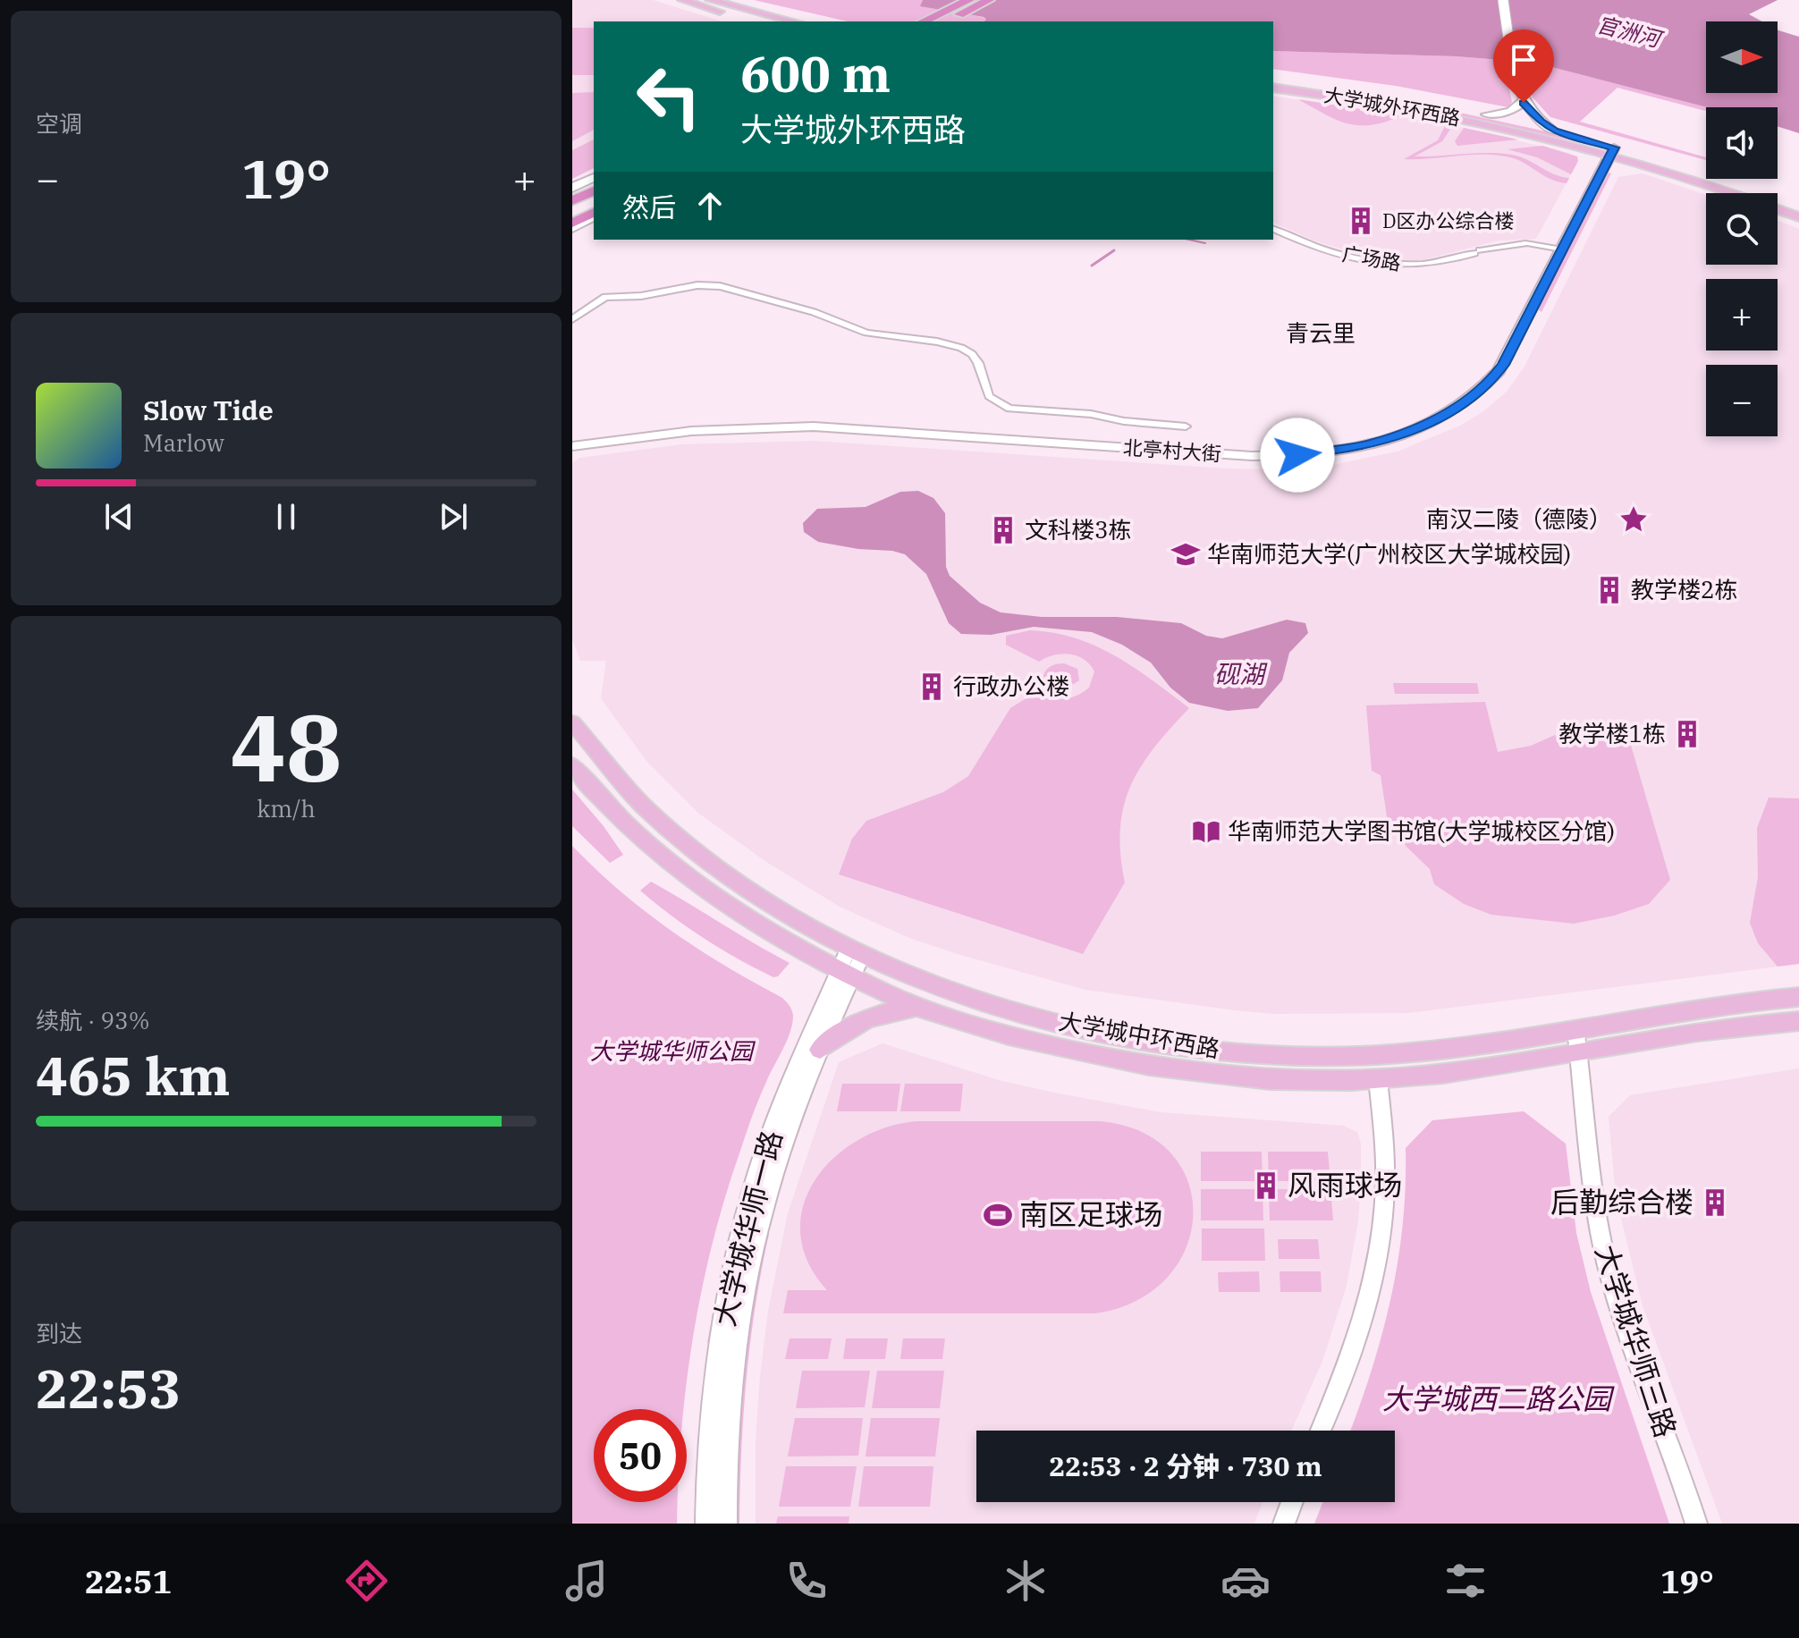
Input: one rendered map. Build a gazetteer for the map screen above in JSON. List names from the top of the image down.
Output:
{
  "streets": {
    "main road": ["大学城外环西路", "北亭村大街", "大学城中环西路"],
    "street": ["广场路", "大学城华师一路", "大学城华师三路"]
  },
  "crossings": [
    ["大学城外环西路", "北亭村大街"],
    ["广场路", "北亭村大街"],
    ["大学城中环西路", "大学城华师一路"],
    ["大学城中环西路", "大学城华师三路"]
  ],
  "districts": ["青云里"],
  "water": ["官洲河", "砚湖"],
  "parks": ["大学城华师公园", "大学城西二路公园"],
  "places": {
    "building": [
      "D区办公综合楼",
      "文科楼3栋",
      "教学楼2栋",
      "行政办公楼",
      "教学楼1栋",
      "风雨球场",
      "后勤综合楼"
    ],
    "place": ["南汉二陵（德陵）"],
    "school or university": ["华南师范大学(广州校区大学城校园)"],
    "library": ["华南师范大学图书馆(大学城校区分馆)"],
    "sports": ["南区足球场"]
  },
  "north": "right",
  "page": {
    "tile": [
      "空调",
      ["48", "km/h"],
      ["续航 · 93%", "465 km"],
      ["到达", "22:53"]
    ],
    "map_buttons": ["+", "−"],
    "turn": ["600 m", "大学城外环西路"],
    "heat": ["−", "19°", "+"],
    "then": "然后",
    "song": ["Slow Tide", "Marlow"],
    "limit": "50",
    "trip": "22:53 · 2 分钟 · 730 m",
    "tabs": ["22:51", "19°"]
  }
}
